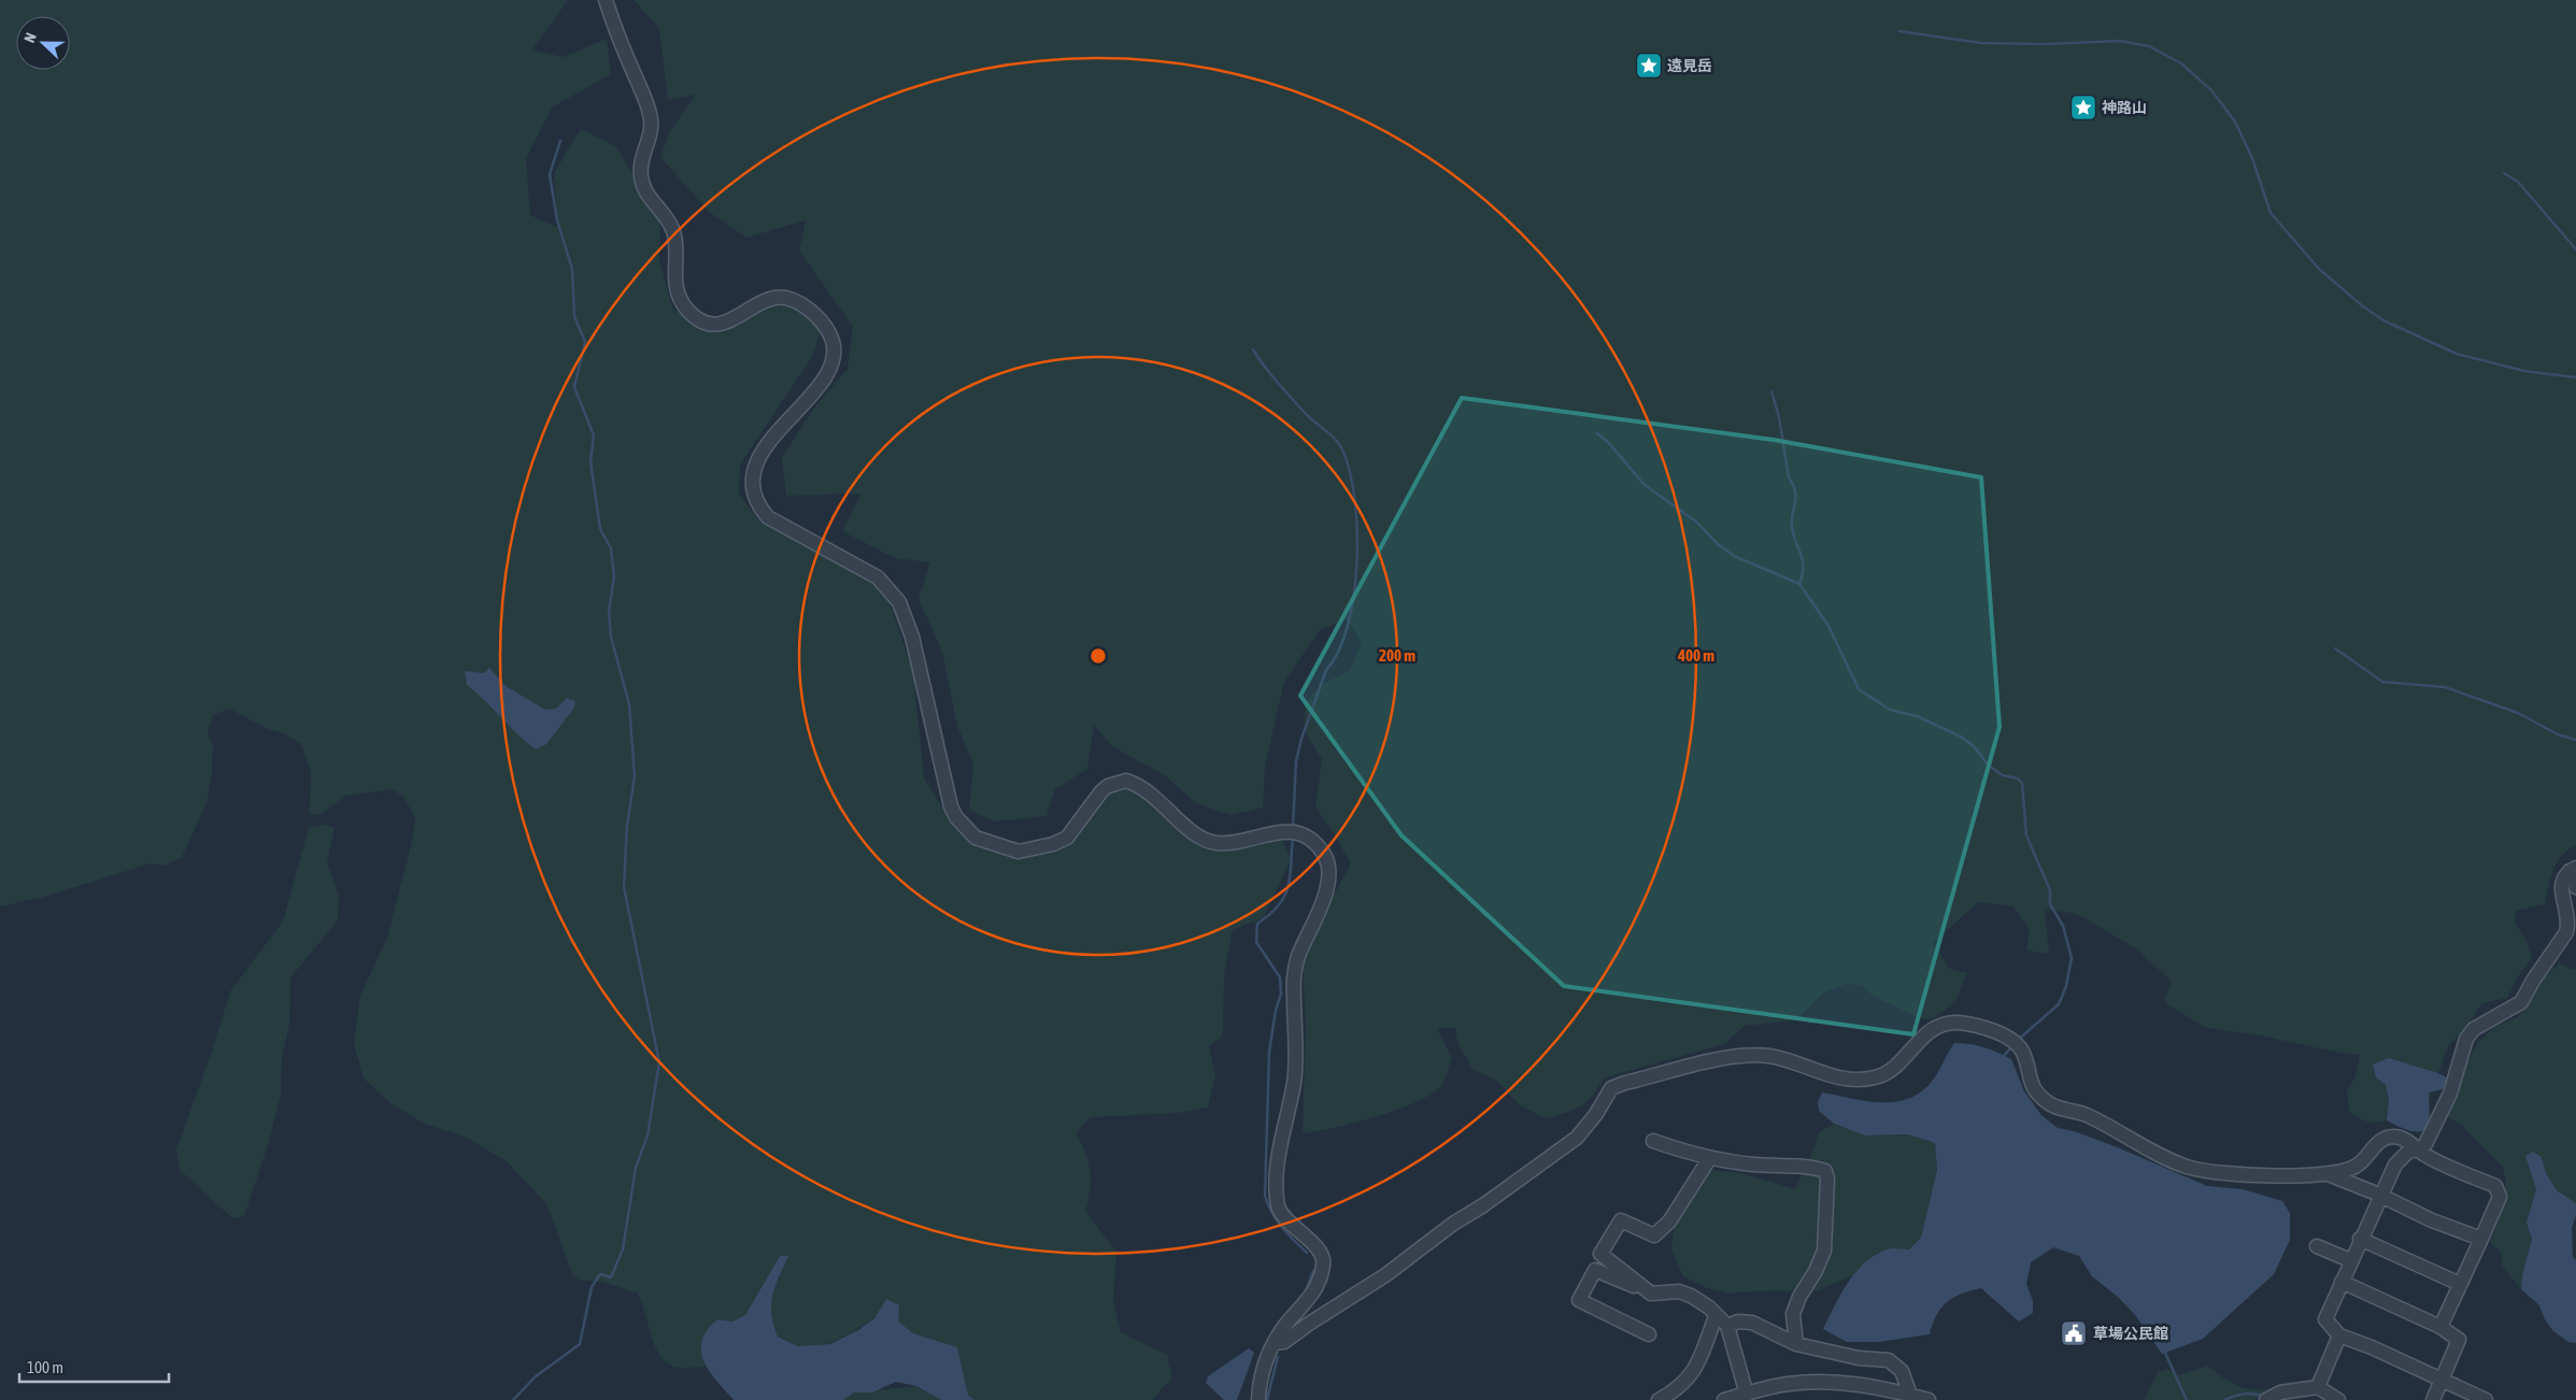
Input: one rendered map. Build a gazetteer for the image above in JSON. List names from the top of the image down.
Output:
{
  "places": {
    "place": ["遠見岳", "神路山"],
    "public building": ["草場公民館"]
  },
  "scale_bar": "100 m",
  "north": "left",
  "rings": ["200 m", "400 m"]
}
